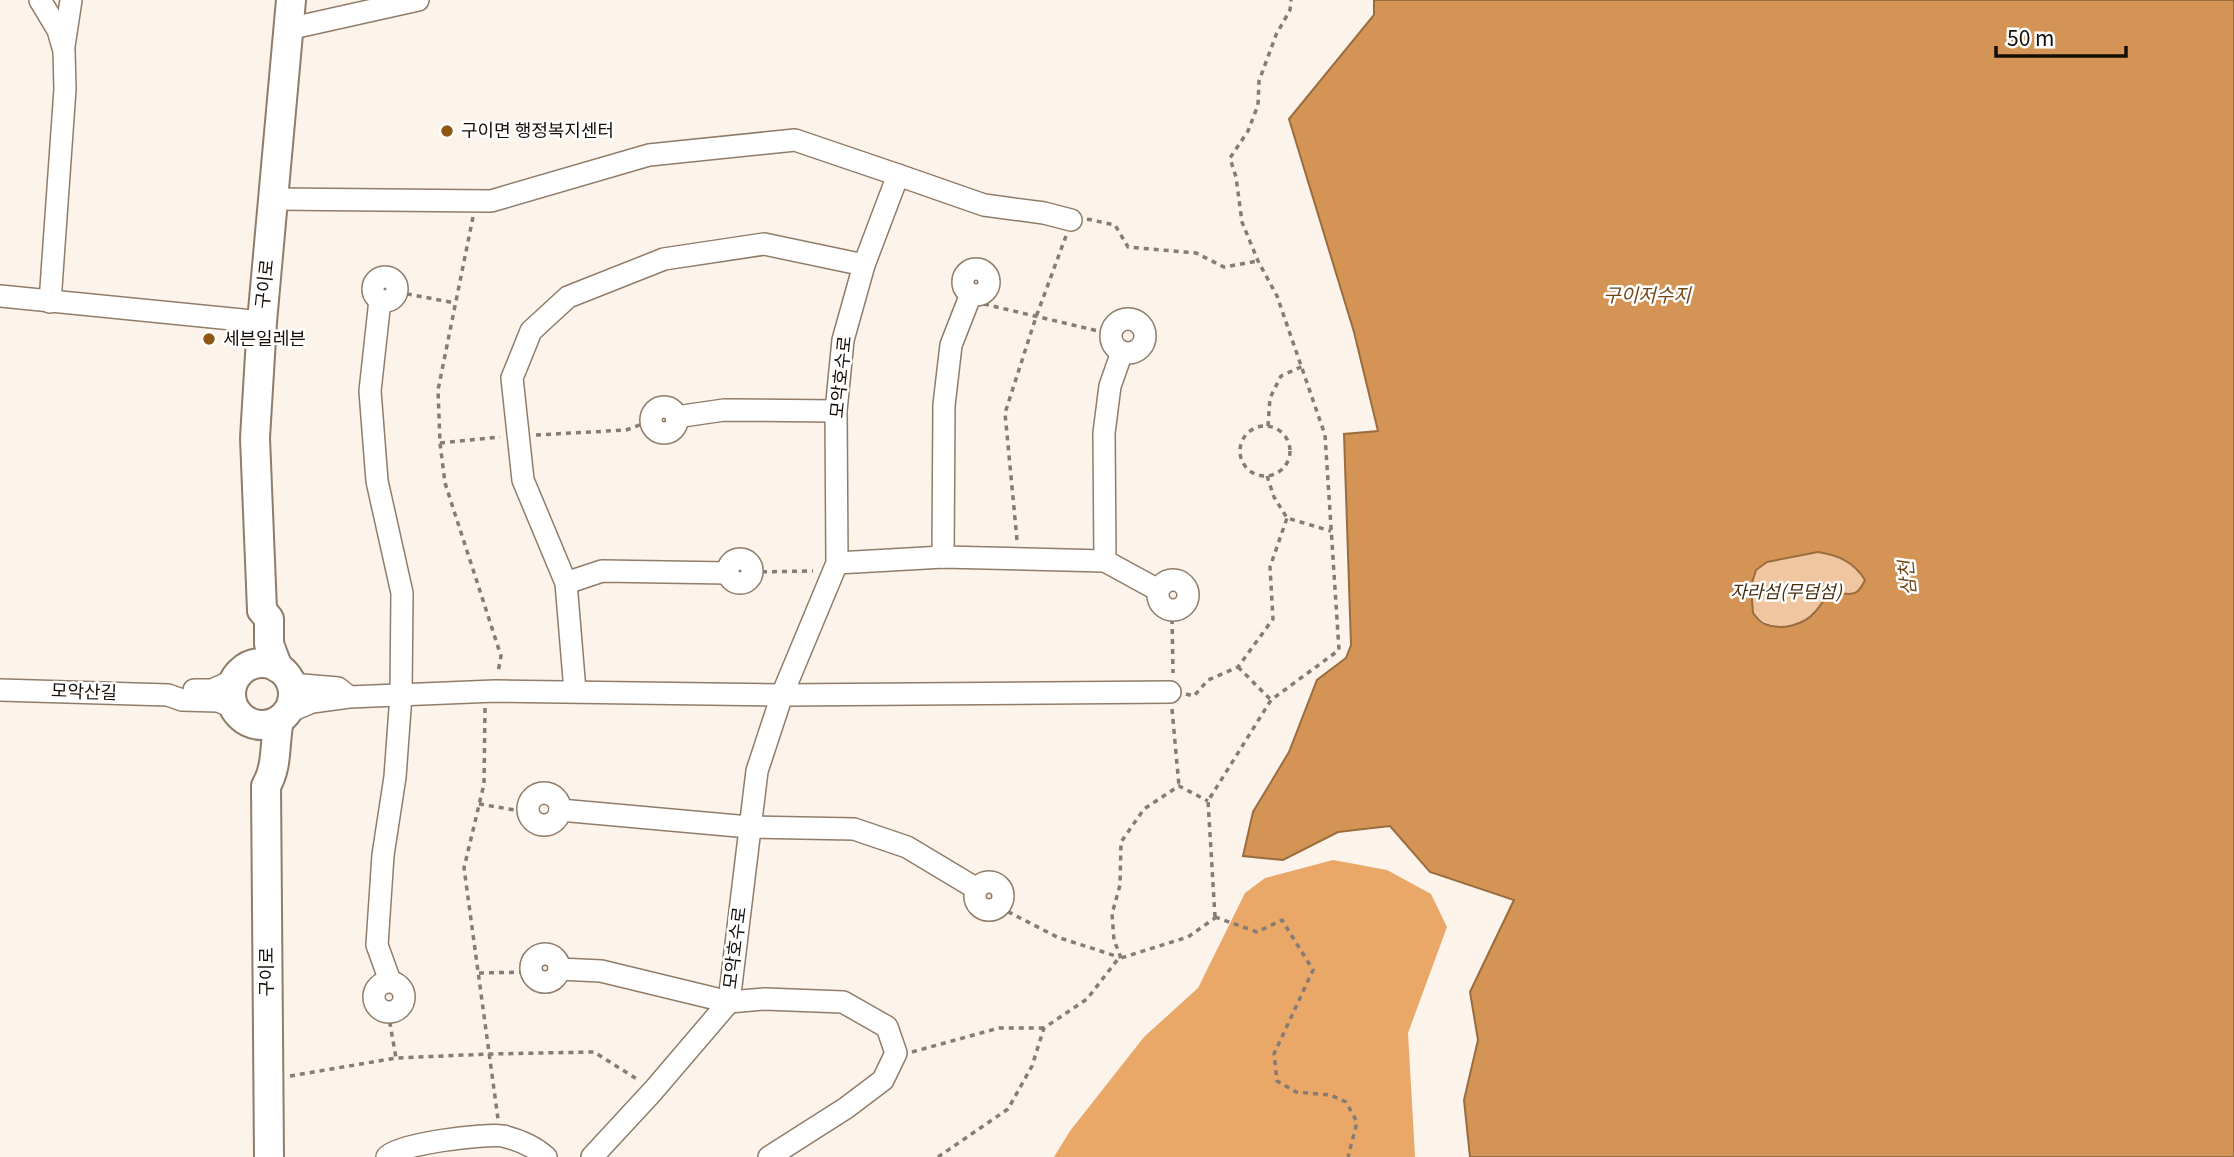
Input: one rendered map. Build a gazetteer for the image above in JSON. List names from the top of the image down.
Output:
{
  "streets": {
    "street": ["구이로", "모악호수로", "모악산길"]
  },
  "water": ["구이저수지", "삼천"],
  "parks": ["자라섬(무덤섬)"],
  "places": ["구이면 행정복지센터", "세븐일레븐"],
  "scale_bar": "50 m"
}
